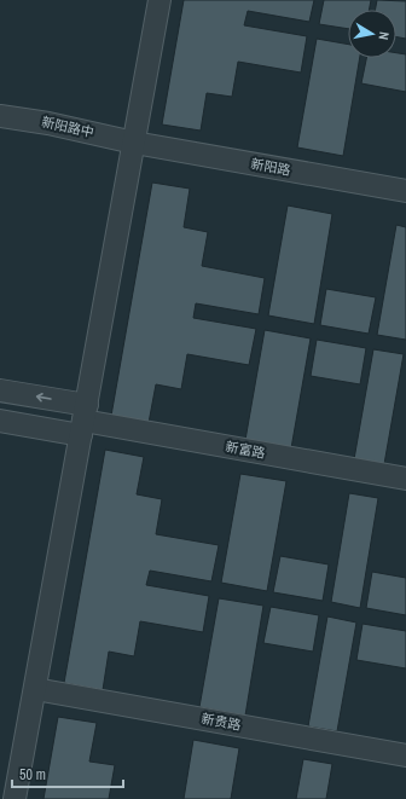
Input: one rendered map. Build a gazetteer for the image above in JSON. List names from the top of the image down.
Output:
{
  "streets": {
    "street": [
      "新阳路中",
      "新阳路",
      "新富路",
      "新贵路"
    ]
  },
  "crossings": [
    ["新阳路中", "新阳路"]
  ],
  "scale_bar": "50 m",
  "north": "right"
}
